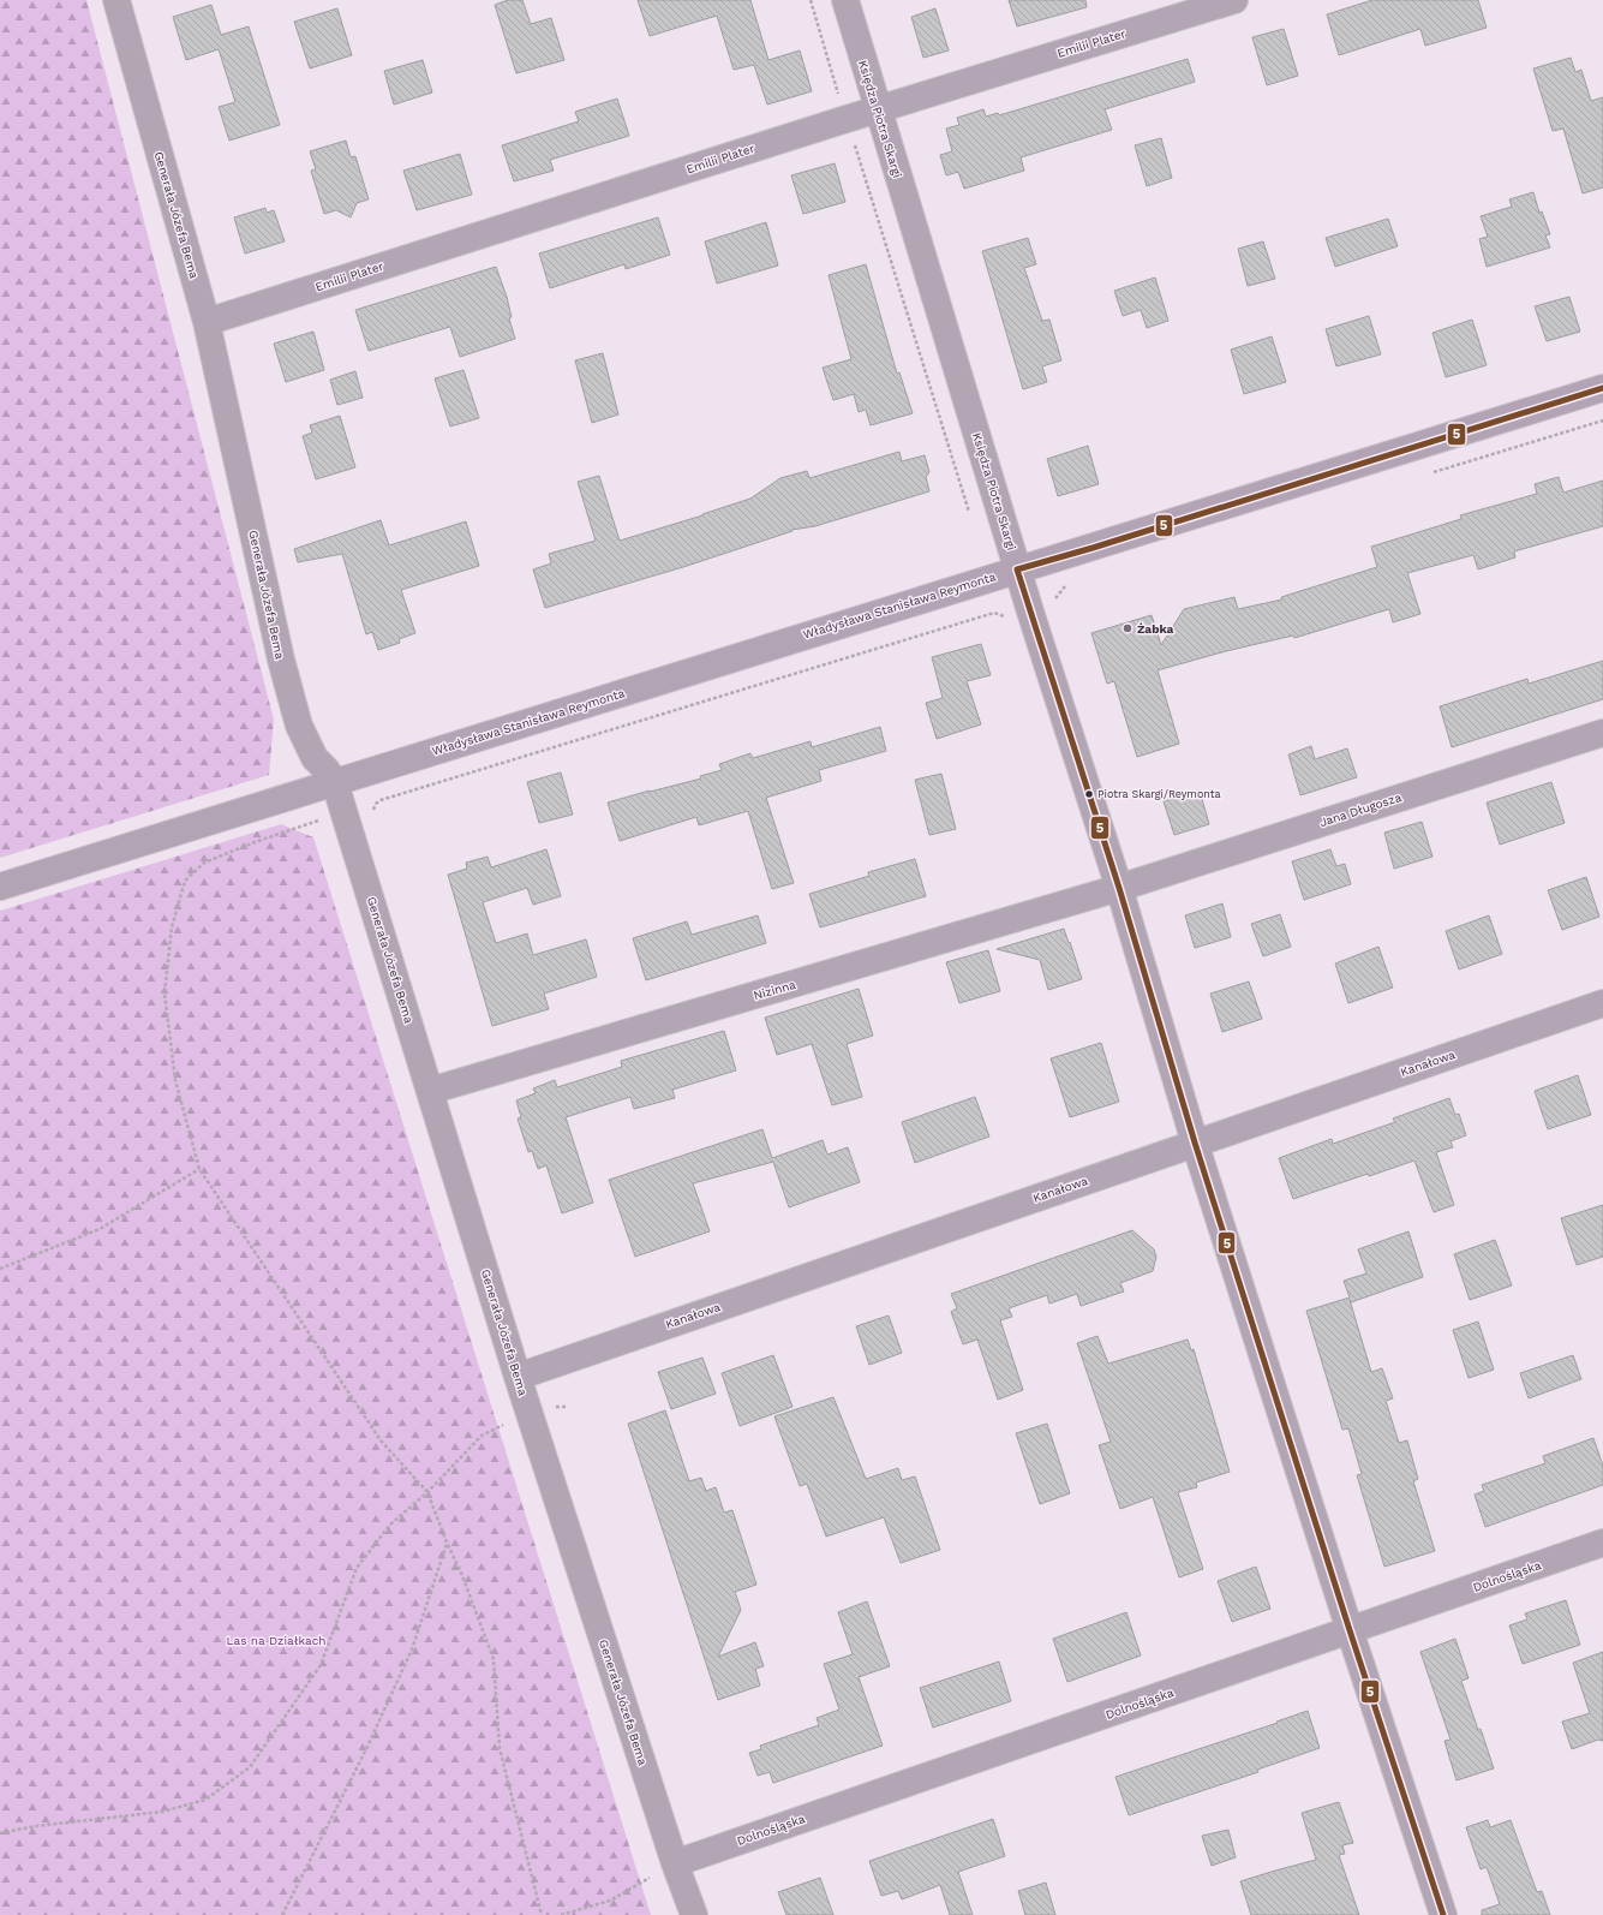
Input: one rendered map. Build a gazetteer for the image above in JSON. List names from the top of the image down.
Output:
{
  "streets": {
    "main road": ["Władysława Stanisława Reymonta"],
    "street": [
      "Emilii Plater",
      "Księdza Piotra Skargi",
      "Generała Józefa Bema",
      "Jana Długosza",
      "Nizinna",
      "Kanałowa",
      "Dolnośląska"
    ]
  },
  "crossings": [
    ["Emilii Plater", "Księdza Piotra Skargi"],
    ["Emilii Plater", "Generała Józefa Bema"],
    ["Księdza Piotra Skargi", "Władysława Stanisława Reymonta"],
    ["Księdza Piotra Skargi", "Jana Długosza"],
    ["Księdza Piotra Skargi", "Nizinna"],
    ["Księdza Piotra Skargi", "Kanałowa"],
    ["Księdza Piotra Skargi", "Dolnośląska"],
    ["Generała Józefa Bema", "Władysława Stanisława Reymonta"],
    ["Generała Józefa Bema", "Nizinna"],
    ["Generała Józefa Bema", "Kanałowa"],
    ["Generała Józefa Bema", "Dolnośląska"],
    ["Jana Długosza", "Nizinna"]
  ],
  "parks": ["Las na Działkach"],
  "places": ["Żabka", "Piotra Skargi/Reymonta"],
  "lines": ["transit line 5"]
}
